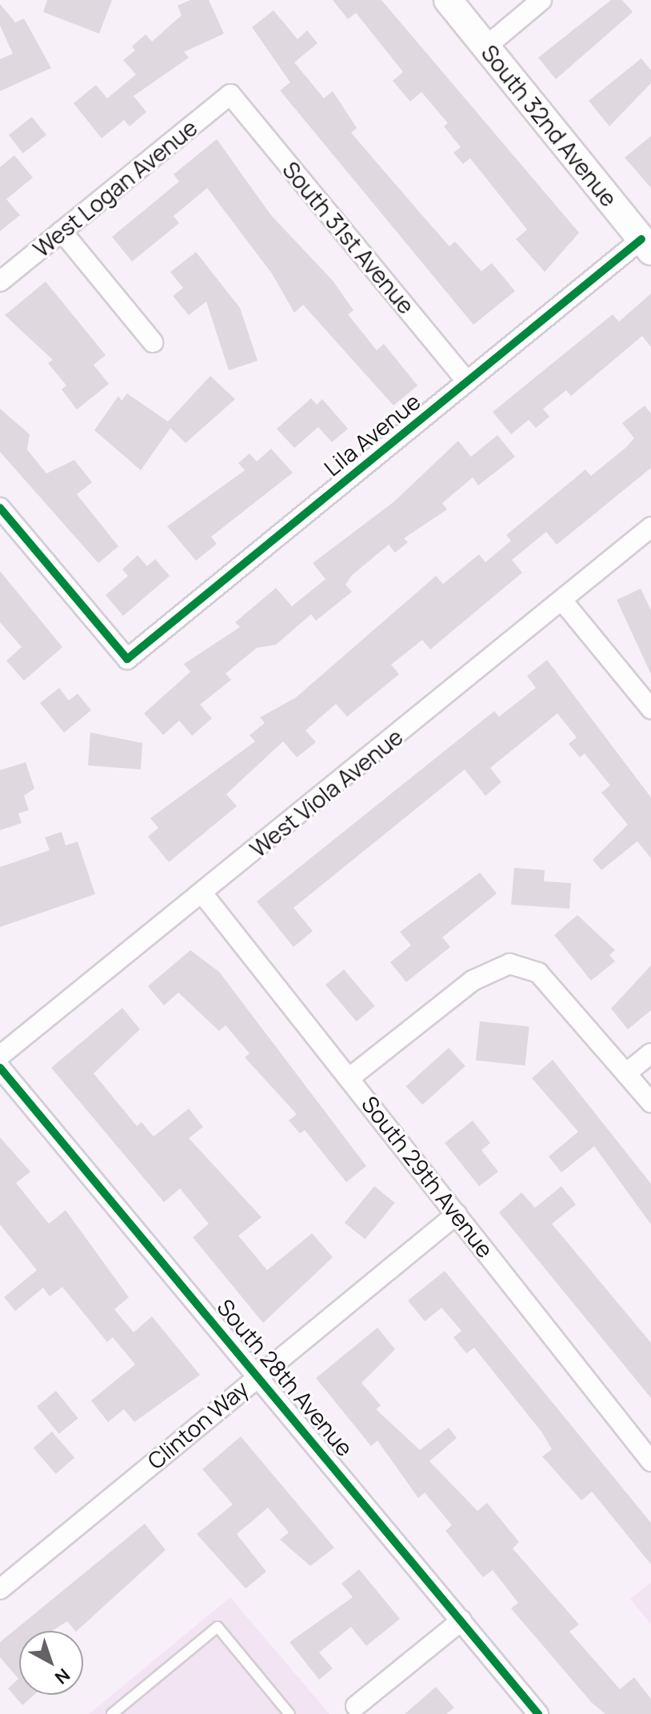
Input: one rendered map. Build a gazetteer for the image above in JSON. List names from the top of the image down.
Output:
{
  "streets": {
    "street": [
      "South 32nd Avenue",
      "West Logan Avenue",
      "South 31st Avenue",
      "Lila Avenue",
      "West Viola Avenue",
      "South 29th Avenue",
      "South 28th Avenue",
      "Clinton Way"
    ]
  },
  "crossings": [
    ["South 32nd Avenue", "Lila Avenue"],
    ["West Logan Avenue", "South 31st Avenue"],
    ["South 31st Avenue", "Lila Avenue"],
    ["West Viola Avenue", "South 29th Avenue"],
    ["South 29th Avenue", "Clinton Way"],
    ["South 28th Avenue", "Clinton Way"]
  ],
  "north": "bottom right"
}
